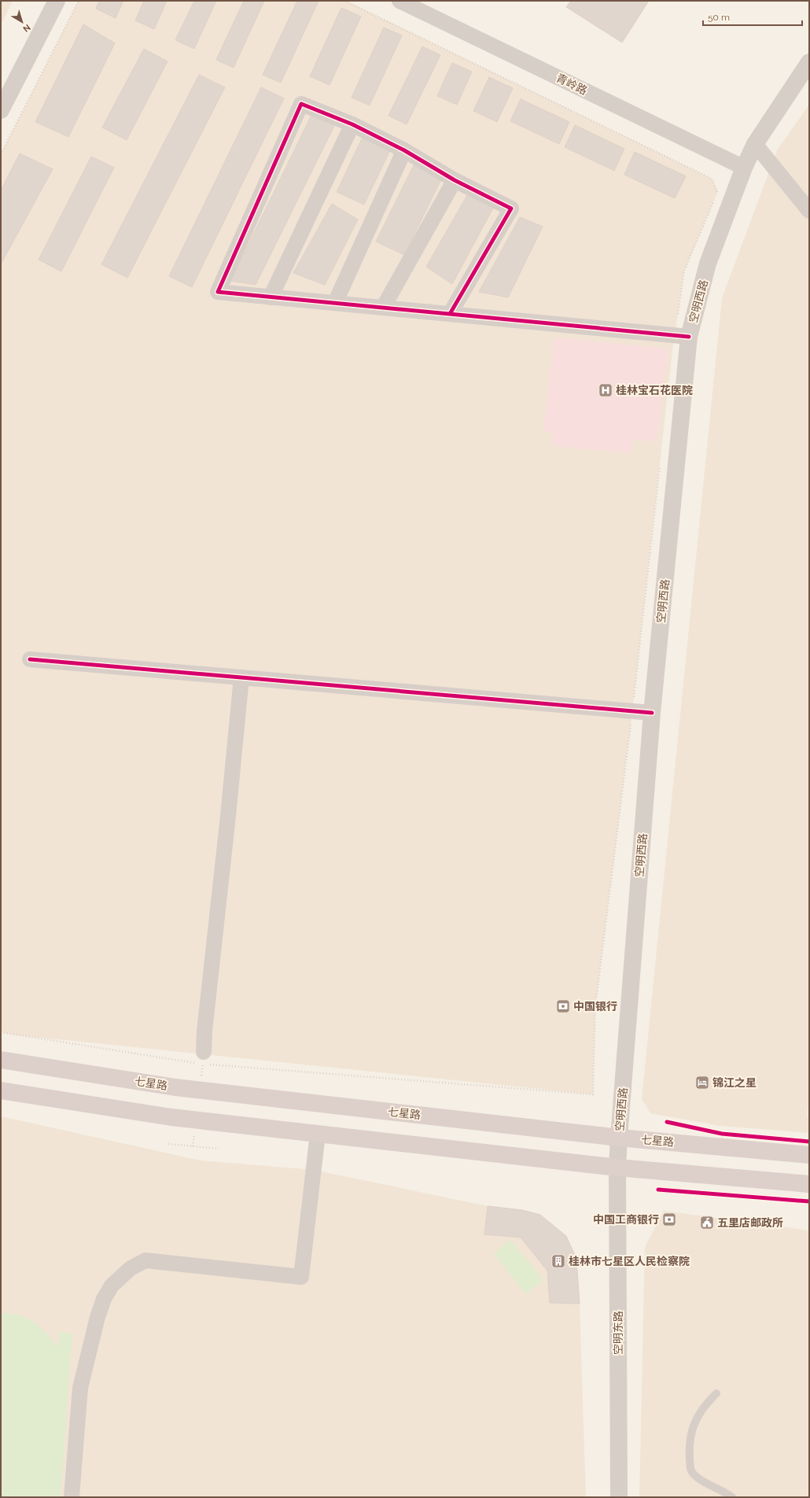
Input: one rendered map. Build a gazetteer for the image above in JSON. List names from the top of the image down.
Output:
{
  "streets": {
    "highway": ["七星路"],
    "main road": ["空明西路", "空明东路"],
    "street": ["青岭路"]
  },
  "crossings": [
    ["青岭路", "空明西路"],
    ["空明西路", "七星路"],
    ["空明西路", "空明东路"]
  ],
  "places": {
    "hospital": ["桂林宝石花医院"],
    "bank": ["中国银行", "中国工商银行"],
    "hotel": ["锦江之星"],
    "public building": ["五里店邮政所"],
    "building": ["桂林市七星区人民检察院"]
  },
  "scale_bar": "50 m",
  "north": "bottom right"
}
